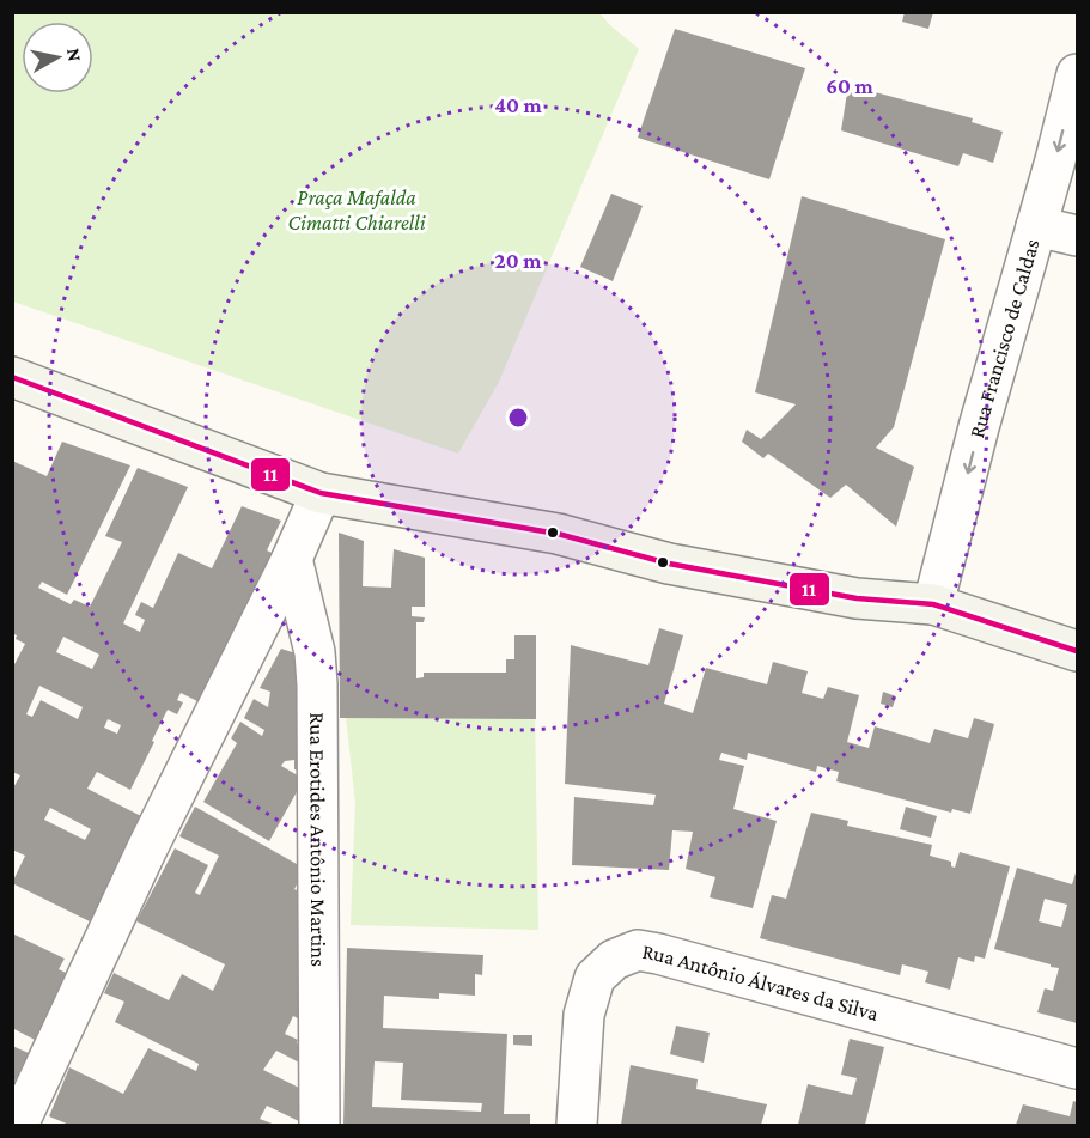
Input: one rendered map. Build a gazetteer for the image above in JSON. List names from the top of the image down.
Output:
{
  "streets": {
    "street": ["Rua Francisco de Caldas", "Rua Erotides Antônio Martins", "Rua Antônio Álvares da Silva"]
  },
  "one_way": ["Rua Francisco de Caldas"],
  "parks": ["Praça Mafalda Cimatti Chiarelli"],
  "lines": ["transit line 11"],
  "north": "right",
  "rings": ["60 m", "40 m", "20 m"]
}
